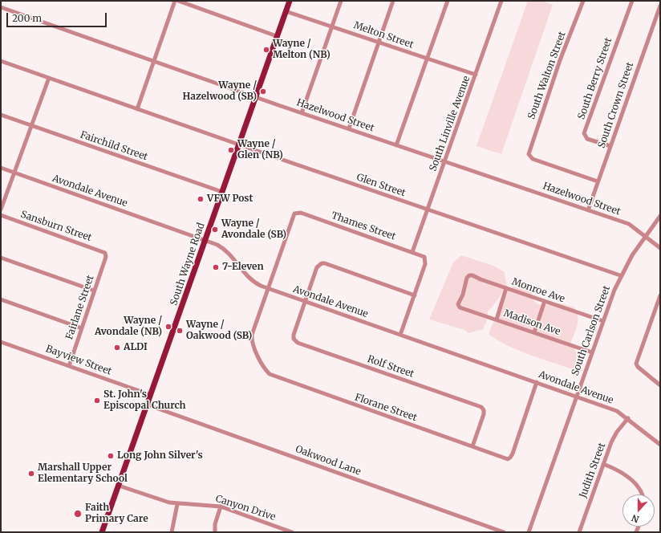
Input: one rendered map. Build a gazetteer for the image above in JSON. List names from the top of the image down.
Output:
{
  "streets": {
    "main road": ["South Wayne Road"],
    "street": [
      "Melton Street",
      "South Walton Street",
      "South Berry Street",
      "South Crown Street",
      "Hazelwood Street",
      "South Linville Avenue",
      "Fairchild Street",
      "Glen Street",
      "Avondale Avenue",
      "Sansburn Street",
      "Thames Street",
      "Monroe Ave",
      "Fairlane Street",
      "Madison Ave",
      "South Carlson Street",
      "Bayview Street",
      "Rolf Street",
      "Florane Street",
      "Oakwood Lane",
      "Judith Street",
      "Canyon Drive"
    ]
  },
  "crossings": [
    ["Melton Street", "South Linville Avenue"],
    ["Melton Street", "South Wayne Road"],
    ["South Walton Street", "South Crown Street"],
    ["South Berry Street", "South Crown Street"],
    ["South Crown Street", "Hazelwood Street"],
    ["Hazelwood Street", "South Linville Avenue"],
    ["Hazelwood Street", "South Wayne Road"],
    ["Hazelwood Street", "South Carlson Street"],
    ["South Linville Avenue", "Glen Street"],
    ["South Linville Avenue", "Thames Street"],
    ["Fairchild Street", "South Wayne Road"],
    ["Glen Street", "South Wayne Road"],
    ["Glen Street", "South Carlson Street"],
    ["Avondale Avenue", "Thames Street"],
    ["Avondale Avenue", "South Wayne Road"],
    ["Avondale Avenue", "South Carlson Street"],
    ["Avondale Avenue", "Rolf Street"],
    ["Avondale Avenue", "Florane Street"],
    ["Avondale Avenue", "Judith Street"],
    ["Sansburn Street", "Fairlane Street"],
    ["Thames Street", "Florane Street"],
    ["South Wayne Road", "Bayview Street"],
    ["South Wayne Road", "Oakwood Lane"],
    ["South Wayne Road", "Canyon Drive"],
    ["Monroe Ave", "Madison Ave"],
    ["Monroe Ave", "South Carlson Street"],
    ["Fairlane Street", "Bayview Street"],
    ["Madison Ave", "South Carlson Street"],
    ["Rolf Street", "Florane Street"]
  ],
  "places": [
    "Wayne / Melton (NB)",
    "Wayne / Hazelwood (SB)",
    "Wayne / Glen (NB)",
    "VFW Post",
    "Wayne / Avondale (SB)",
    "7-Eleven",
    "Wayne / Avondale (NB)",
    "Wayne / Oakwood (SB)",
    "ALDI",
    "St. John's Episcopal Church",
    "Long John Silver's",
    "Marshall Upper Elementary School",
    "Faith Primary Care"
  ],
  "scale_bar": "200 m",
  "north": "bottom"
}
